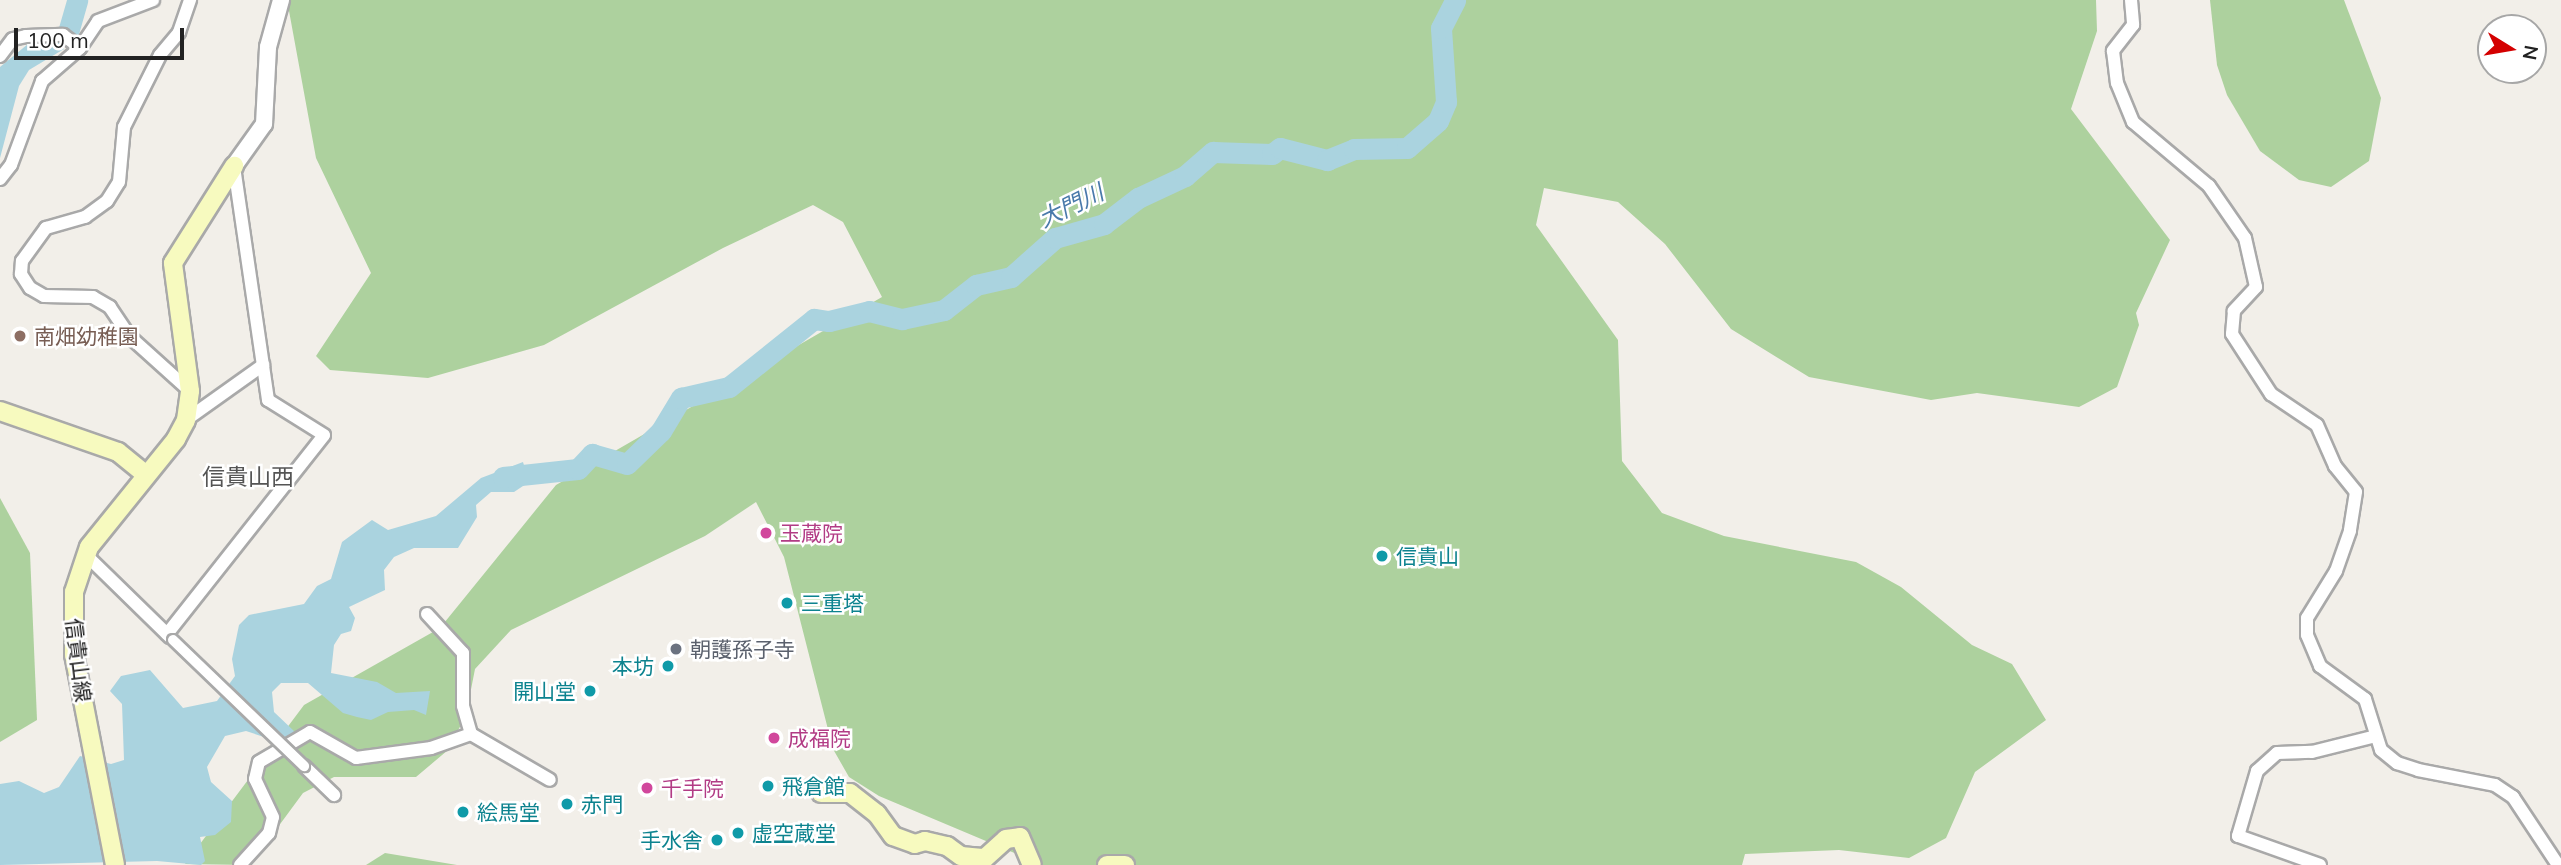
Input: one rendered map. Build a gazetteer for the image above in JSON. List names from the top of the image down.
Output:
{
  "streets": {
    "main road": ["信貴山線"]
  },
  "districts": ["信貴山西"],
  "water": ["大門川"],
  "places": [
    "南畑幼稚園",
    "玉蔵院",
    "信貴山",
    "三重塔",
    "朝護孫子寺",
    "本坊",
    "開山堂",
    "成福院",
    "飛倉館",
    "千手院",
    "赤門",
    "絵馬堂",
    "虚空蔵堂",
    "手水舎"
  ],
  "scale_bar": "100 m",
  "north": "right"
}
